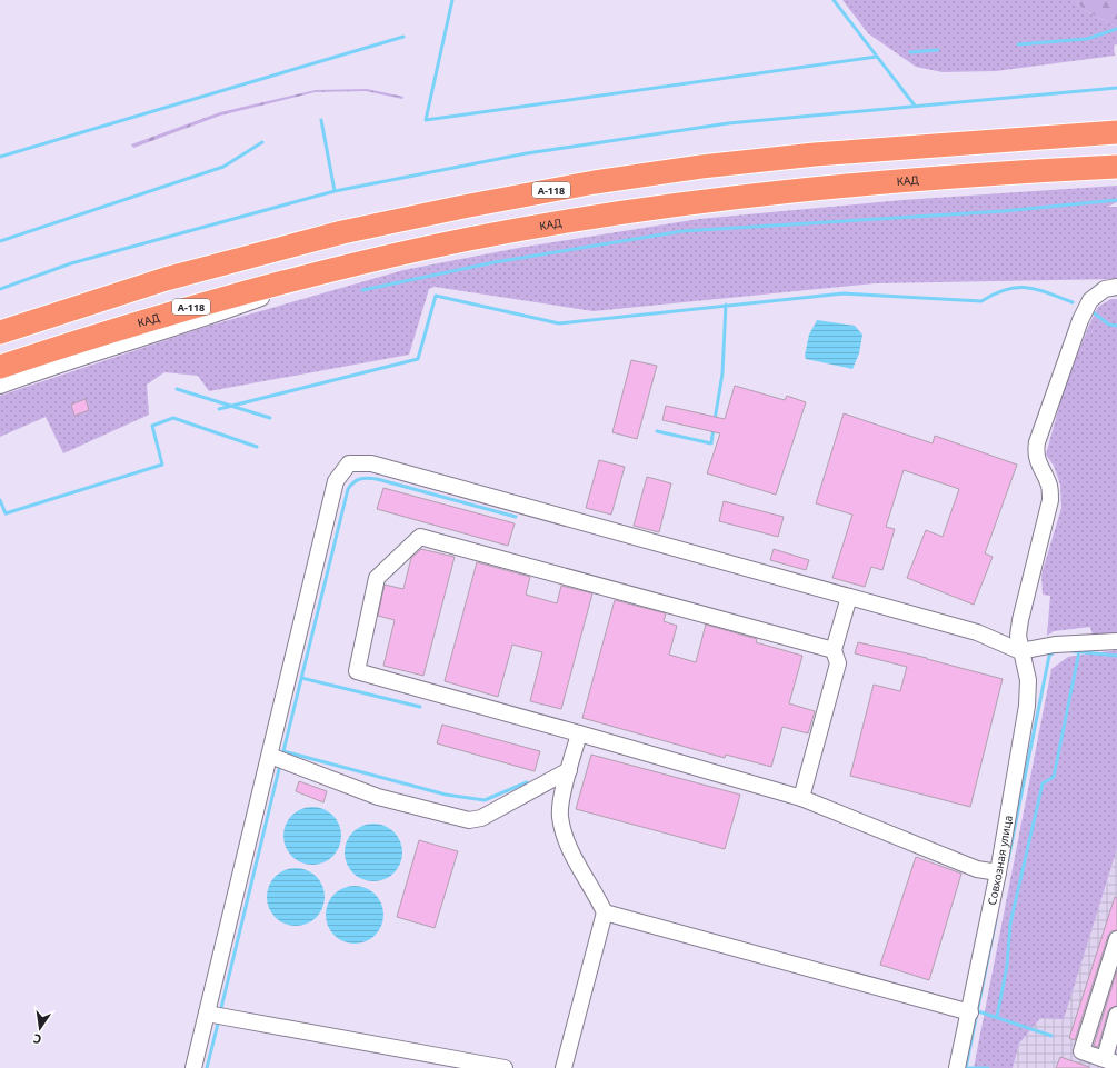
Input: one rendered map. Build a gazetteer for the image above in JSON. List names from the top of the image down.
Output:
{
  "streets": {
    "highway": ["КАД", "А-118"],
    "street": ["Совхозная улица"]
  },
  "north": "bottom"
}
